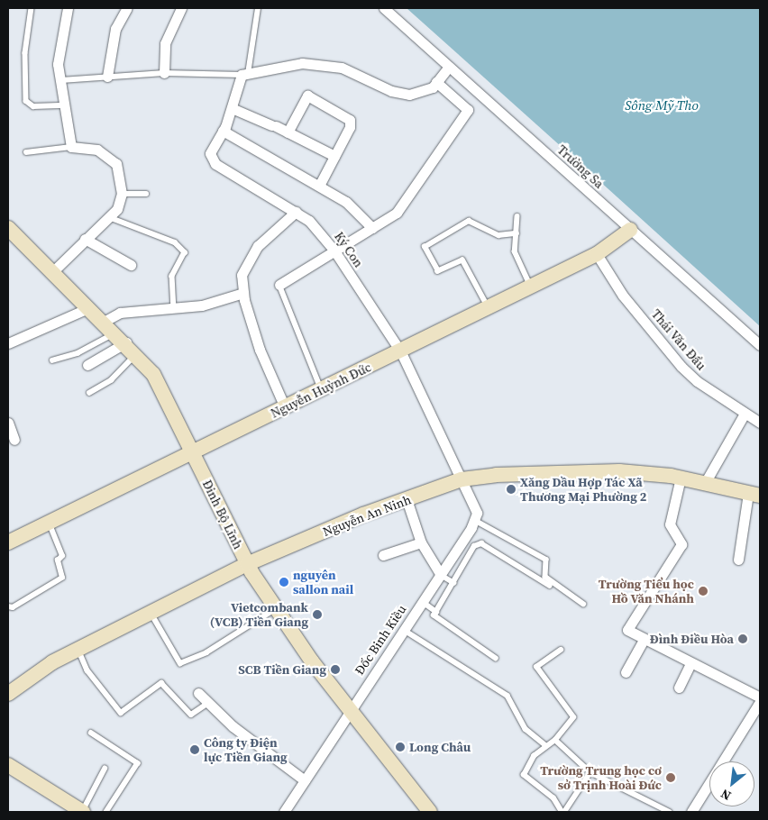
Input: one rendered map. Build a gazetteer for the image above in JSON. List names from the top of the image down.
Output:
{
  "streets": {
    "street": [
      "Trường Sa",
      "Ký Con",
      "Thái Văn Đẩu",
      "Nguyễn Huỳnh Đức",
      "Đinh Bộ Lĩnh",
      "Nguyễn An Ninh",
      "Đốc Binh Kiều"
    ]
  },
  "crossings": [
    ["Trường Sa", "Nguyễn Huỳnh Đức"],
    ["Ký Con", "Nguyễn Huỳnh Đức"],
    ["Ký Con", "Nguyễn An Ninh"],
    ["Thái Văn Đẩu", "Nguyễn Huỳnh Đức"],
    ["Nguyễn Huỳnh Đức", "Đinh Bộ Lĩnh"],
    ["Đinh Bộ Lĩnh", "Nguyễn An Ninh"],
    ["Đinh Bộ Lĩnh", "Đốc Binh Kiều"]
  ],
  "water": ["Sông Mỹ Tho"],
  "places": [
    "Xăng Dầu Hợp Tác Xã Thương Mại Phường 2",
    "nguyên sallon nail",
    "Trường Tiểu học Hồ Văn Nhánh",
    "Vietcombank (VCB) Tiền Giang",
    "Đình Điều Hòa",
    "SCB Tiền Giang",
    "Long Châu",
    "Công ty Điện lực Tiền Giang",
    "Trường Trung học cơ sở Trịnh Hoài Đức"
  ],
  "north": "bottom left"
}
